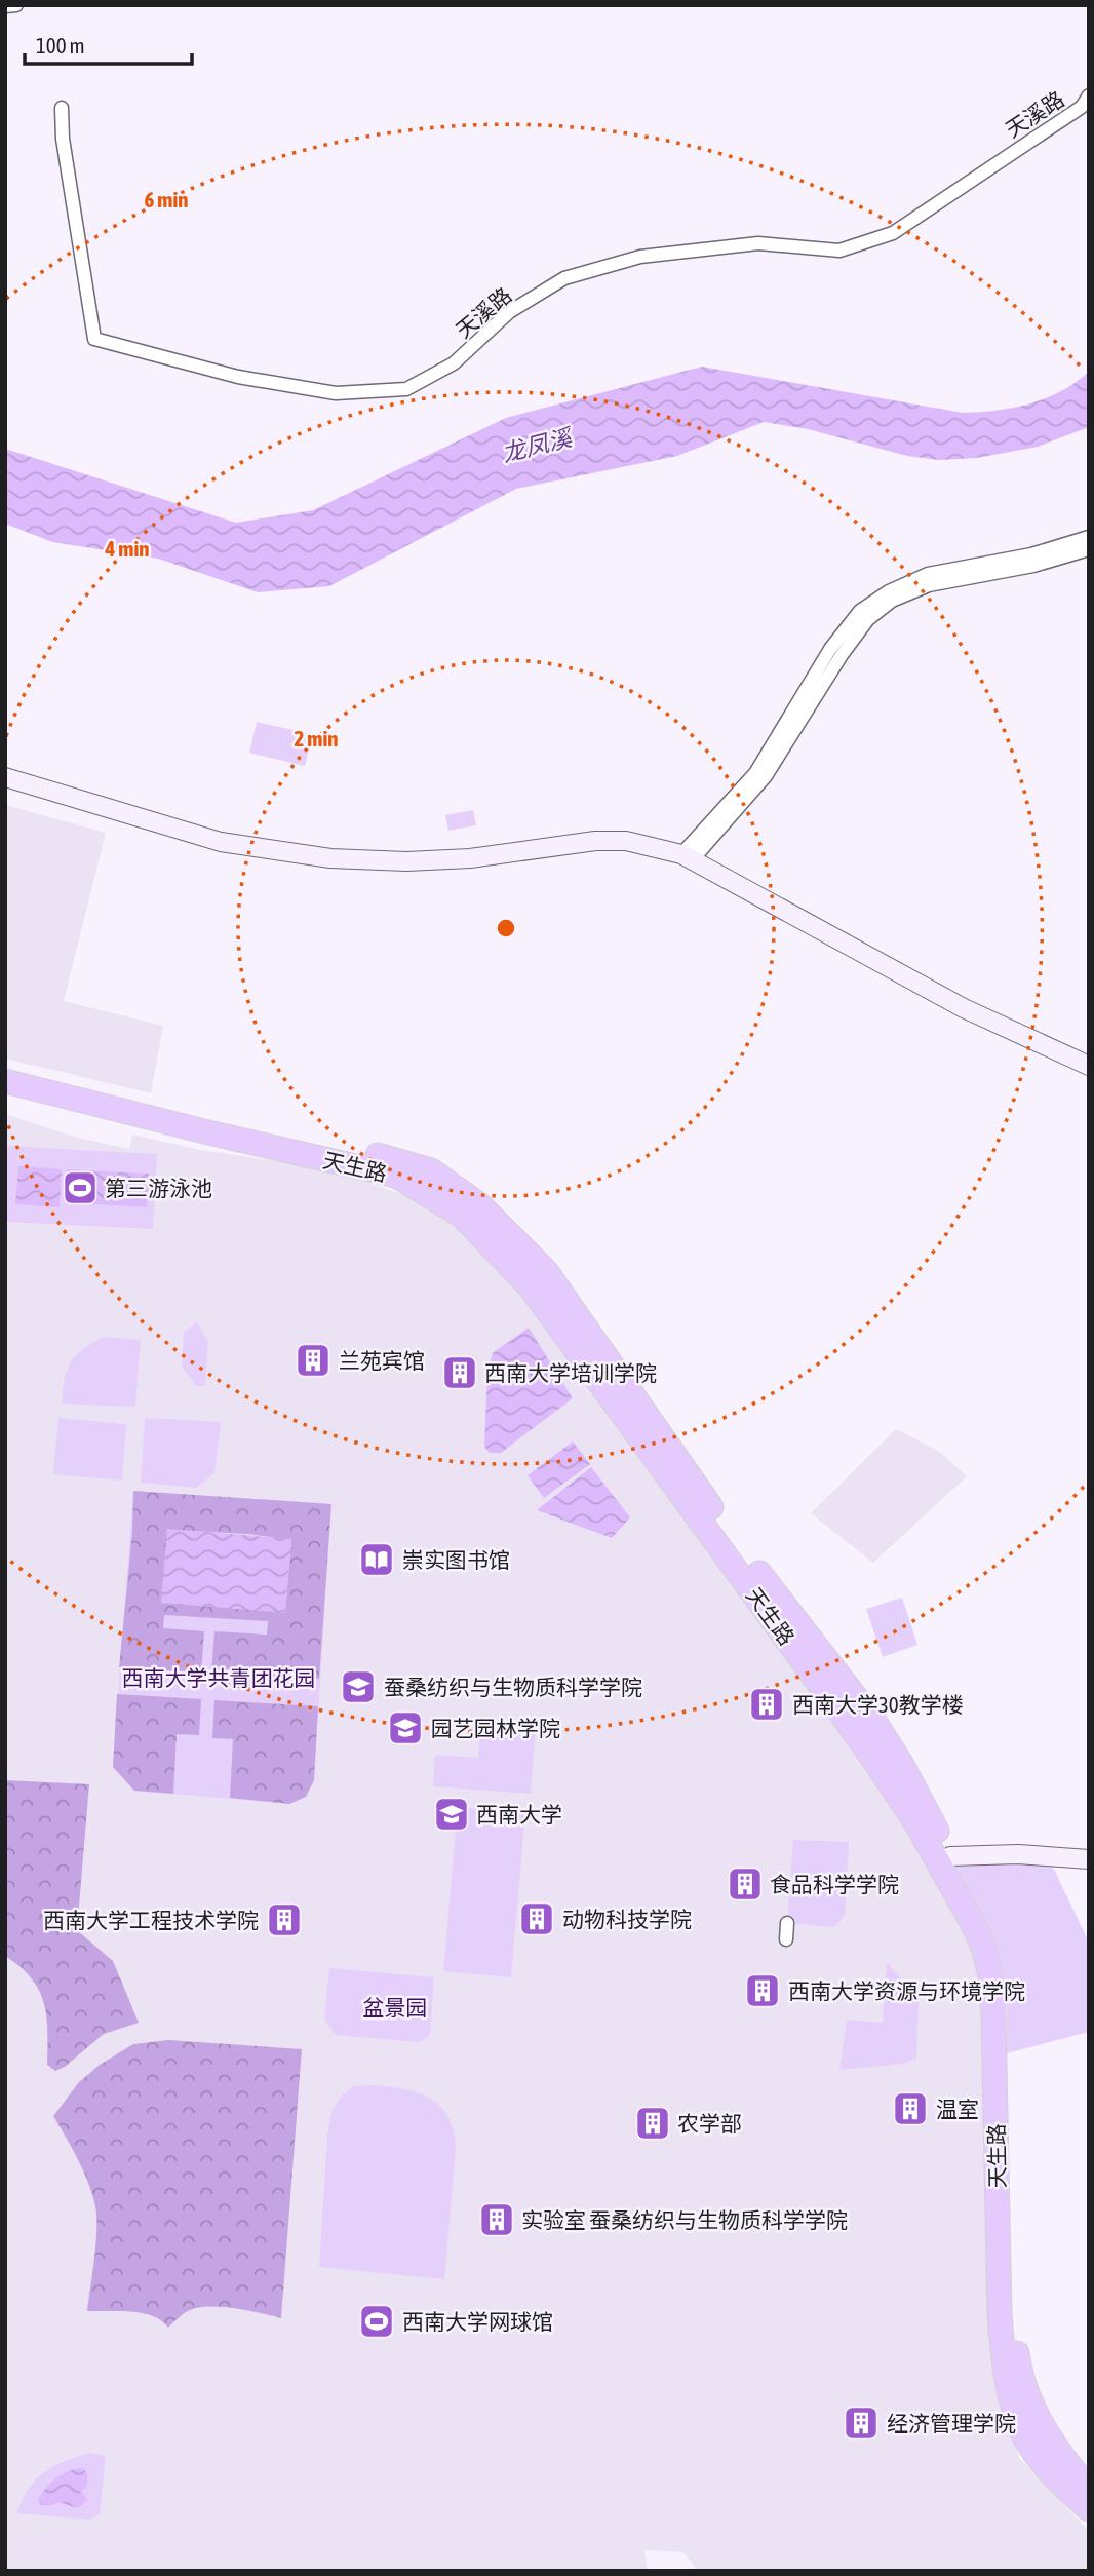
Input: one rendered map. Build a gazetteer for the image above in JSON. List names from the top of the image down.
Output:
{
  "streets": {
    "highway": ["天生路"],
    "street": ["天溪路"]
  },
  "water": ["龙凤溪"],
  "parks": ["西南大学共青团花园", "盆景园"],
  "places": {
    "sports": ["第三游泳池", "西南大学网球馆"],
    "building": [
      "兰苑宾馆",
      "西南大学培训学院",
      "西南大学30教学楼",
      "食品科学学院",
      "动物科技学院",
      "西南大学工程技术学院",
      "西南大学资源与环境学院",
      "温室",
      "农学部",
      "实验室 蚕桑纺织与生物质科学学院",
      "经济管理学院"
    ],
    "library": ["崇实图书馆"],
    "school or university": ["蚕桑纺织与生物质科学学院", "园艺园林学院", "西南大学"]
  },
  "scale_bar": "100 m",
  "rings": ["6 min", "4 min", "2 min"]
}
